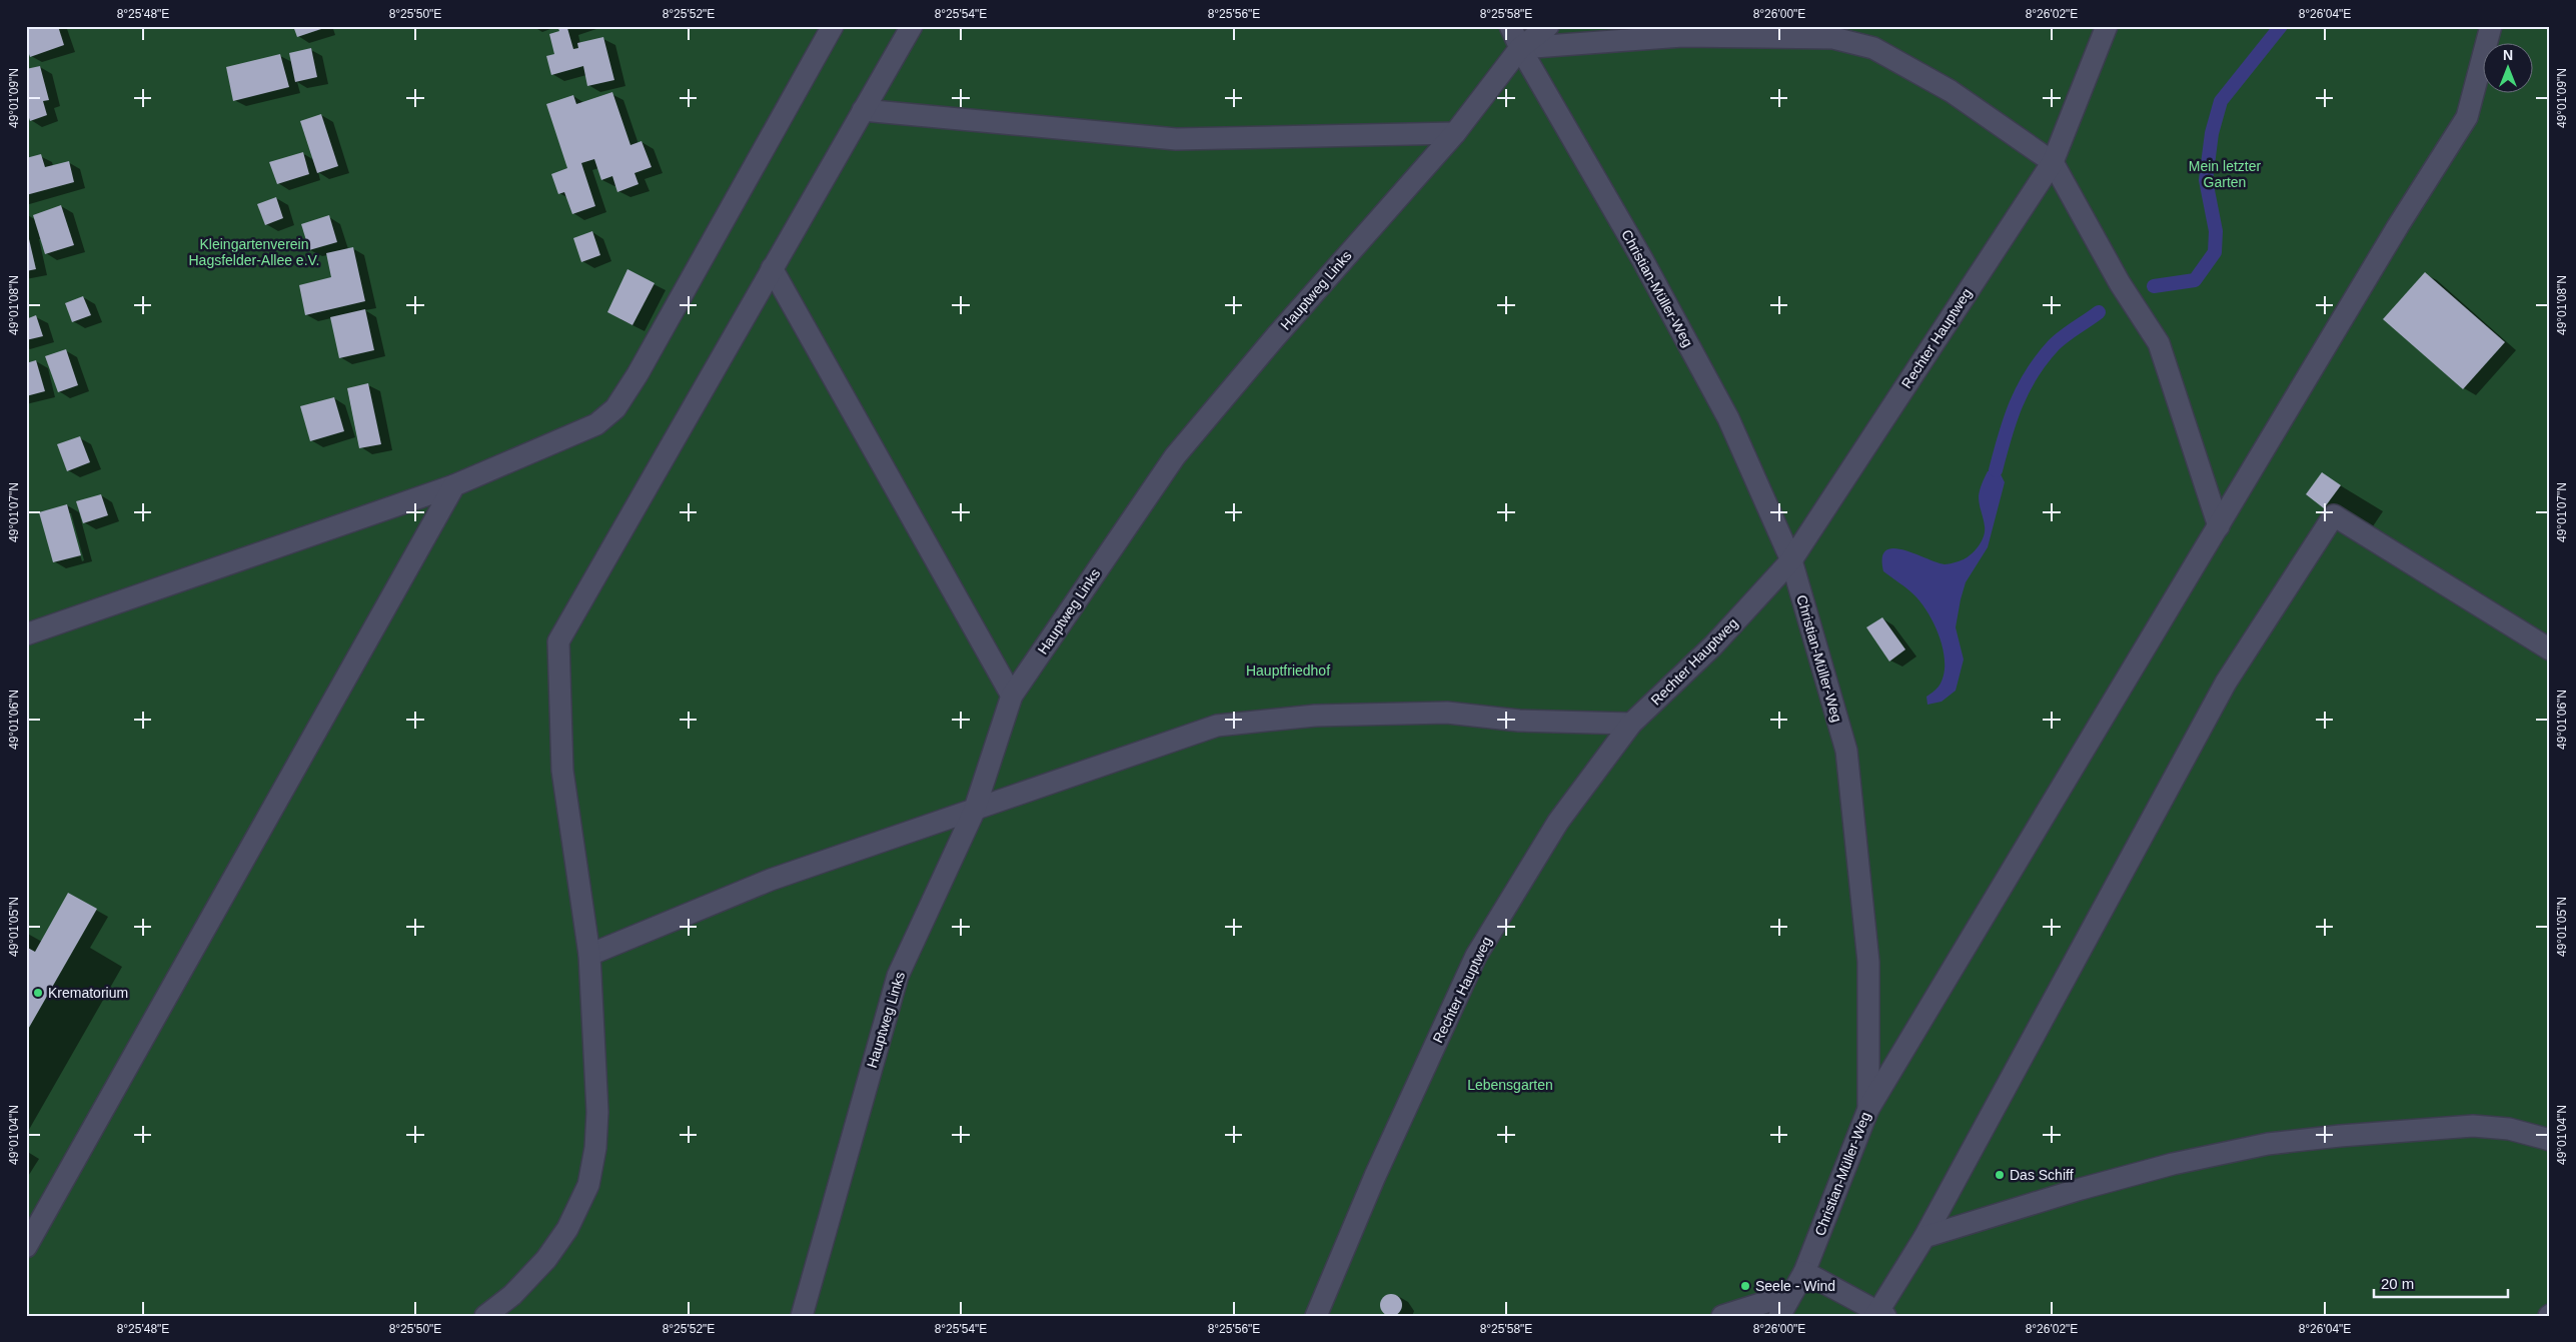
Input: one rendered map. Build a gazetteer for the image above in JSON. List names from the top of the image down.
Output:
{
  "streets": {
    "lane": ["Christian-Müller-Weg", "Hauptweg Links", "Rechter Hauptweg"]
  },
  "crossings": [
    ["Christian-Müller-Weg", "Hauptweg Links"],
    ["Christian-Müller-Weg", "Rechter Hauptweg"]
  ],
  "parks": [
    "Mein letzter Garten",
    "Kleingartenverein Hagsfelder-Allee e.V.",
    "Hauptfriedhof",
    "Lebensgarten"
  ],
  "places": ["Krematorium", "Das Schiff", "Seele - Wind"],
  "scale_bar": "20 m",
  "north": "top",
  "coordinates": [
    "8°25'48\"E",
    "8°25'50\"E",
    "8°25'52\"E",
    "8°25'54\"E",
    "8°25'56\"E",
    "8°25'58\"E",
    "8°26'00\"E",
    "8°26'02\"E",
    "8°26'04\"E",
    "49°01'09\"N",
    "49°01'08\"N",
    "49°01'07\"N",
    "49°01'06\"N",
    "49°01'05\"N",
    "49°01'04\"N"
  ]
}
